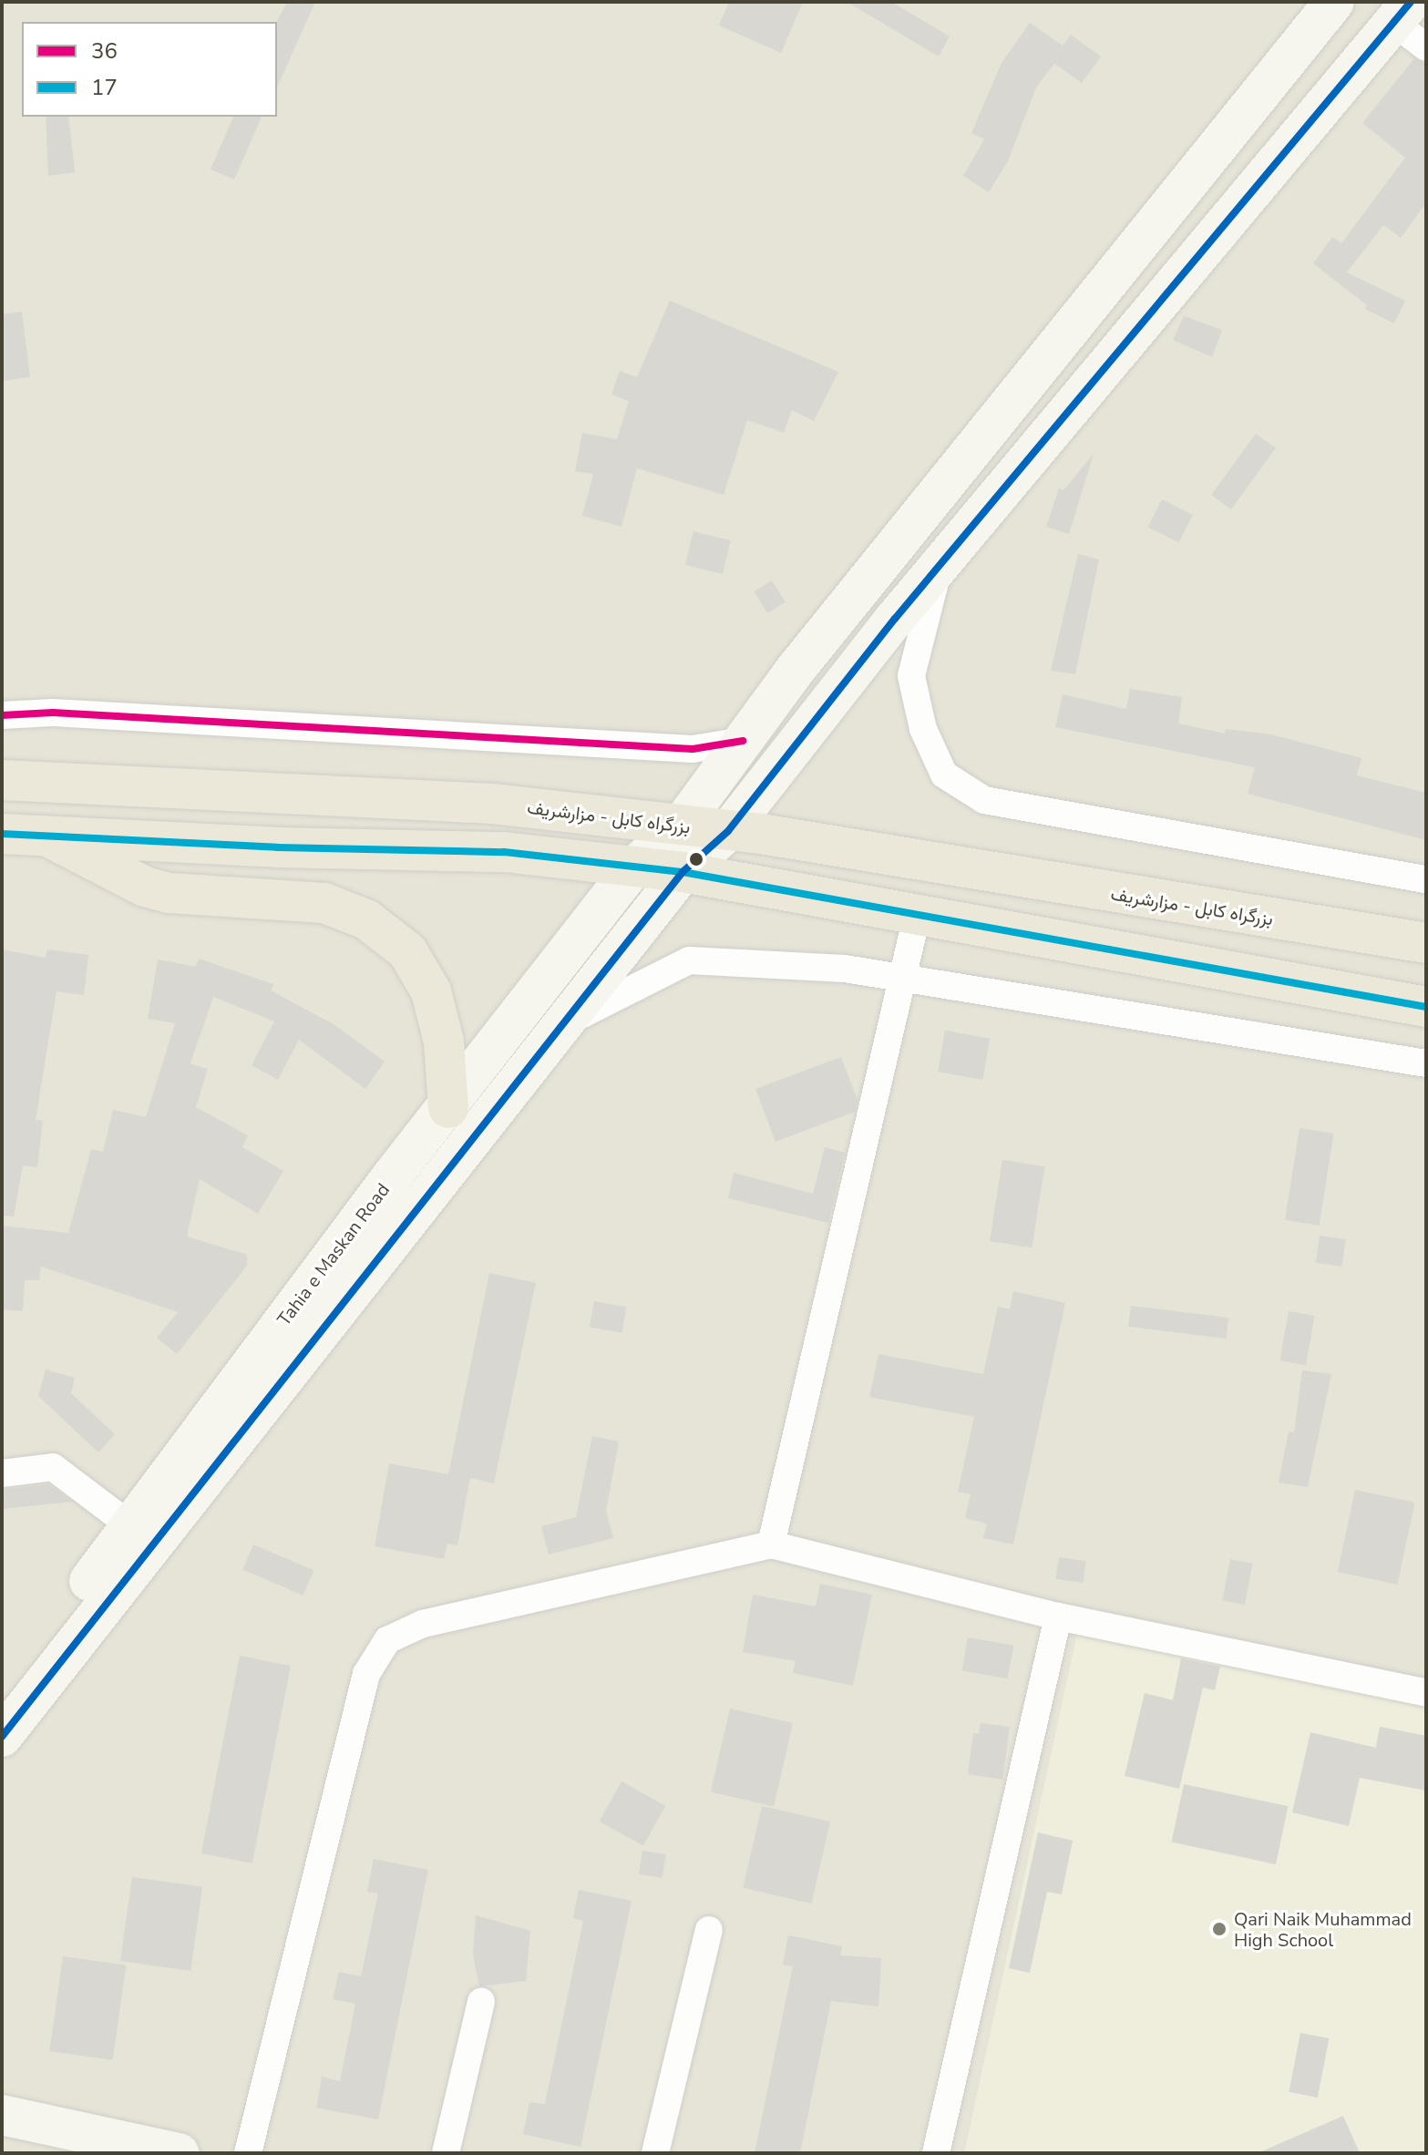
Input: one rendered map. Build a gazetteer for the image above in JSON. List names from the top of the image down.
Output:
{
  "streets": {
    "highway": ["بزرگراه کابل - مزارشریف"],
    "main road": ["Tahia e Maskan Road"]
  },
  "crossings": [
    ["بزرگراه کابل - مزارشریف", "Tahia e Maskan Road"]
  ],
  "places": ["Qari Naik Muhammad High School"],
  "lines": ["transit line 36", "transit line 17"],
  "legend": ["36", "17"]
}
